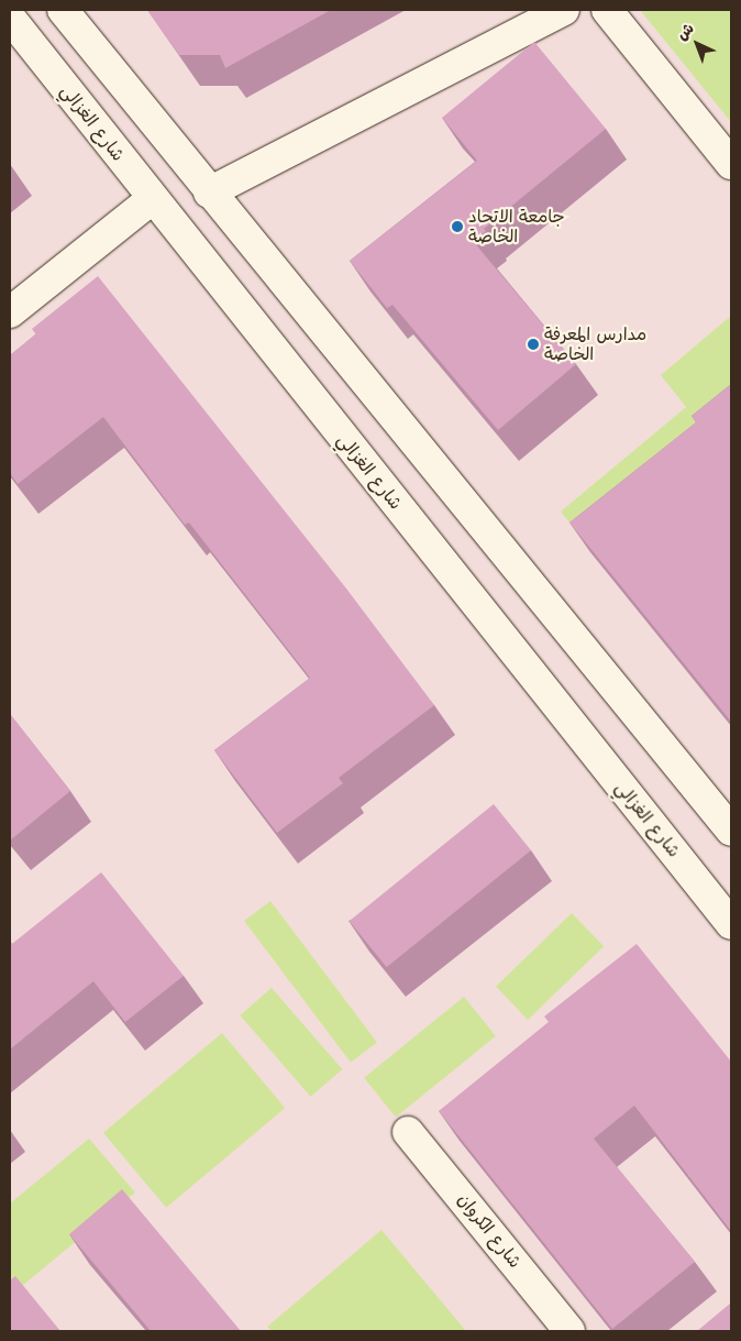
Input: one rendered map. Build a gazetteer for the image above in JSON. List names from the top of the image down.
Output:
{
  "streets": {
    "main road": ["شارع الغزالي", "شارع الكروان"]
  },
  "places": ["جامعة الاتحاد الخاصة", "مدارس المعرفة الخاصة"],
  "north": "top left"
}
